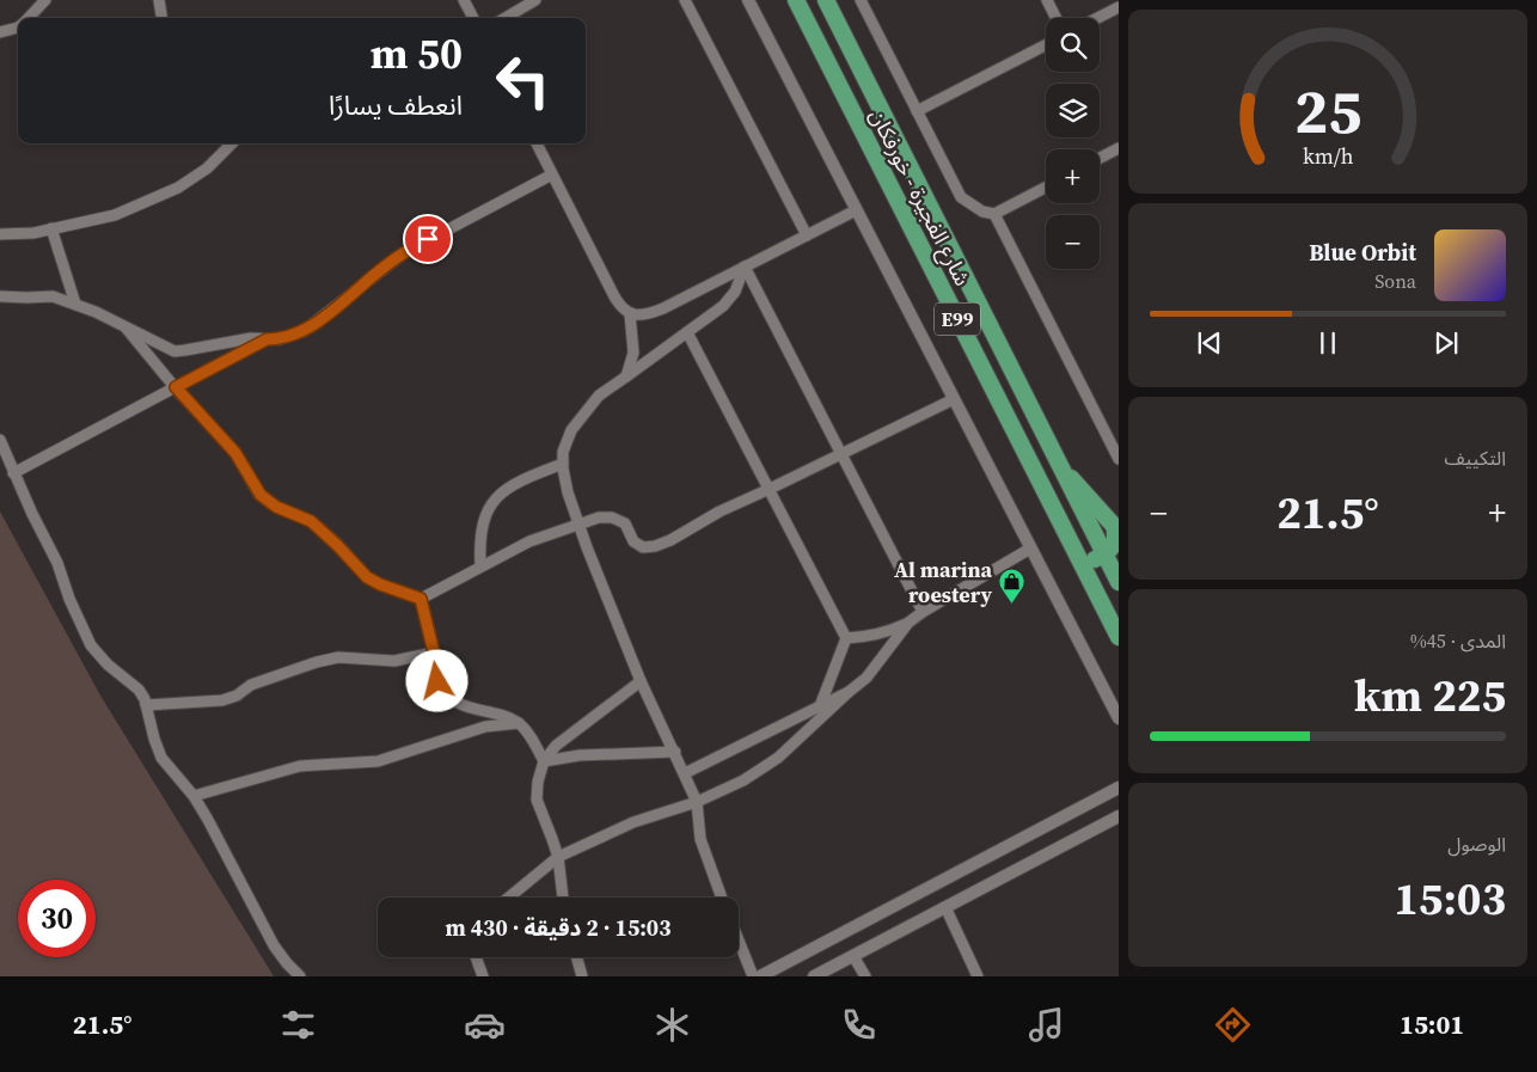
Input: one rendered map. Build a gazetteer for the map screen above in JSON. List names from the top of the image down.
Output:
{
  "streets": {
    "highway": ["شارع الفجيرة - خورفكان", "E99"]
  },
  "places": {
    "shop": ["Al marina roestery"]
  },
  "page": {
    "map_buttons": ["+", "−"],
    "turn": ["50 m", "انعطف يسارًا"],
    "song": ["Blue Orbit", "Sona"],
    "tile": [
      "التكييف",
      ["المدى · 45%", "225 km"],
      ["الوصول", "15:03"]
    ],
    "heat": ["−", "21.5°", "+"],
    "limit": "30",
    "trip": "15:03 · 2 دقيقة · 430 m",
    "tabs": ["15:01", "21.5°"],
    "gauge": ["25", "km/h"]
  }
}
